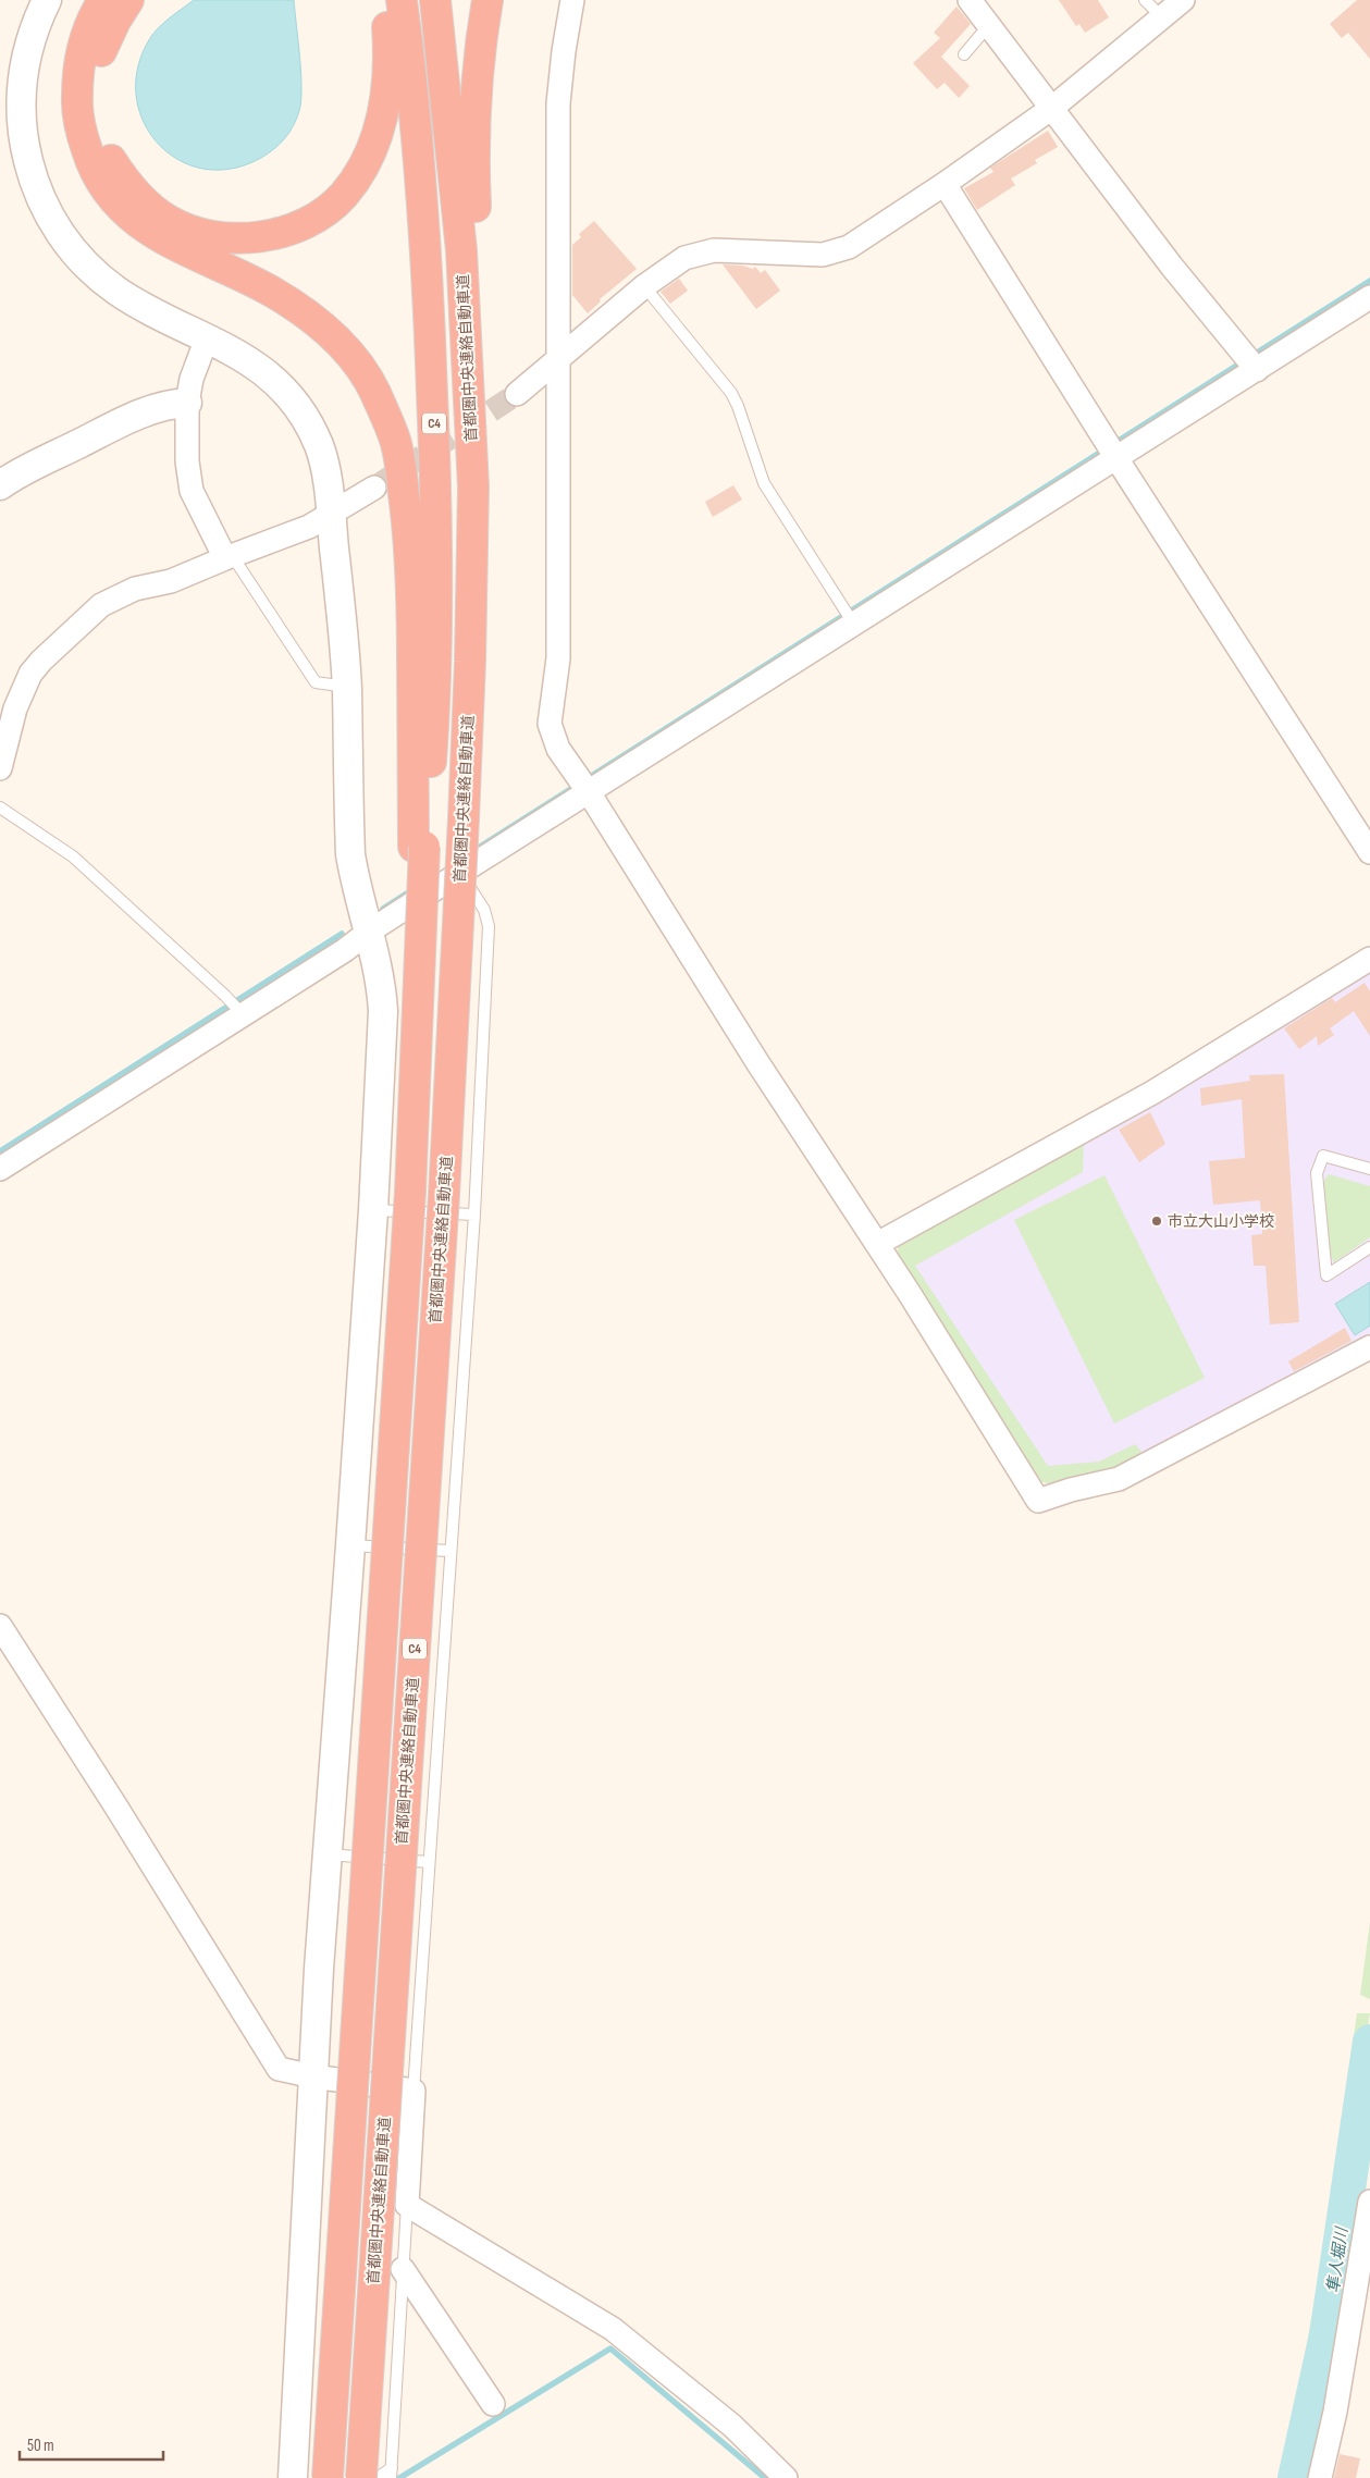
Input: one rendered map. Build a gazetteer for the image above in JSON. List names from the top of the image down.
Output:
{
  "streets": {
    "highway": ["首都圏中央連絡自動車道", "C4"]
  },
  "water": ["隼人堀川"],
  "places": ["市立大山小学校"],
  "scale_bar": "50 m"
}
